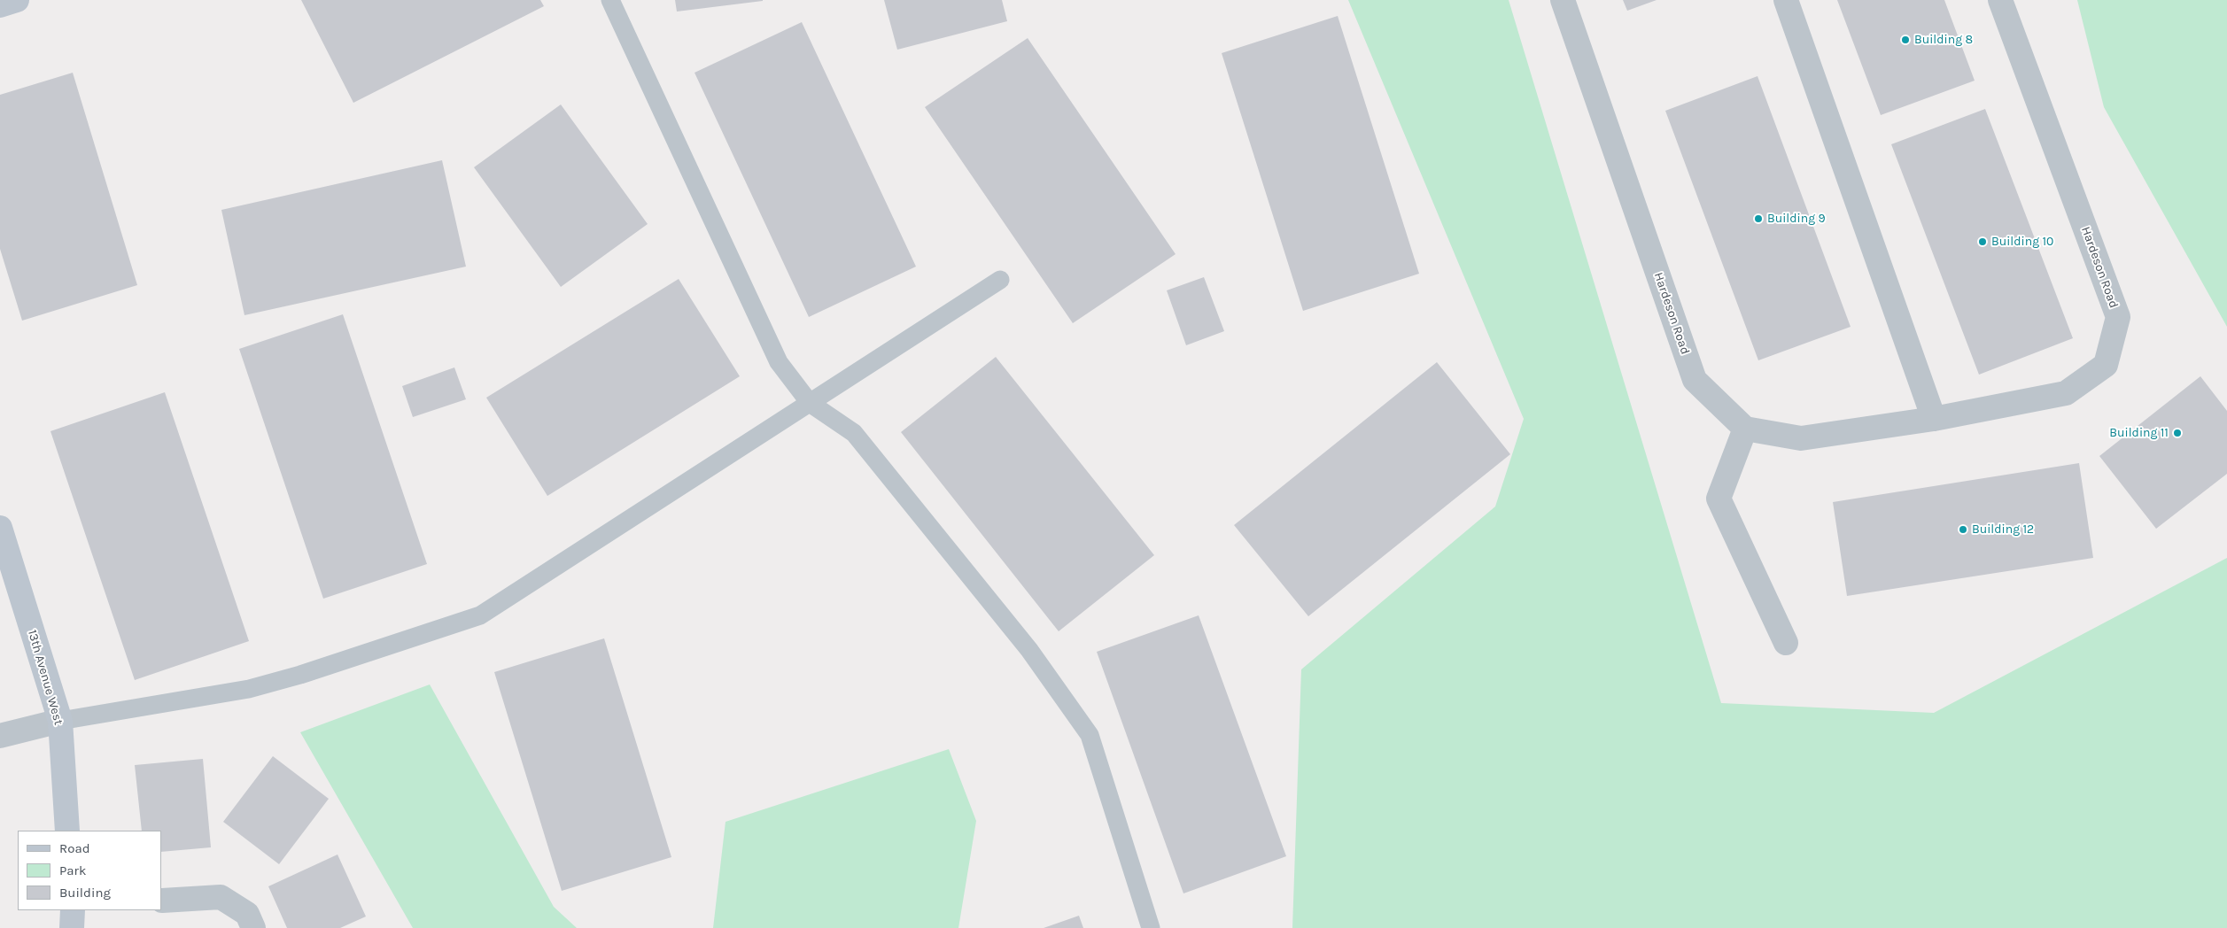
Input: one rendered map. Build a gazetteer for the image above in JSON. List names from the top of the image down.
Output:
{
  "streets": {
    "street": ["Hardeson Road", "13th Avenue West"]
  },
  "places": [
    "Building 8",
    "Building 9",
    "Building 10",
    "Building 11",
    "Building 12"
  ],
  "legend": ["Road", "Park", "Building"]
}
